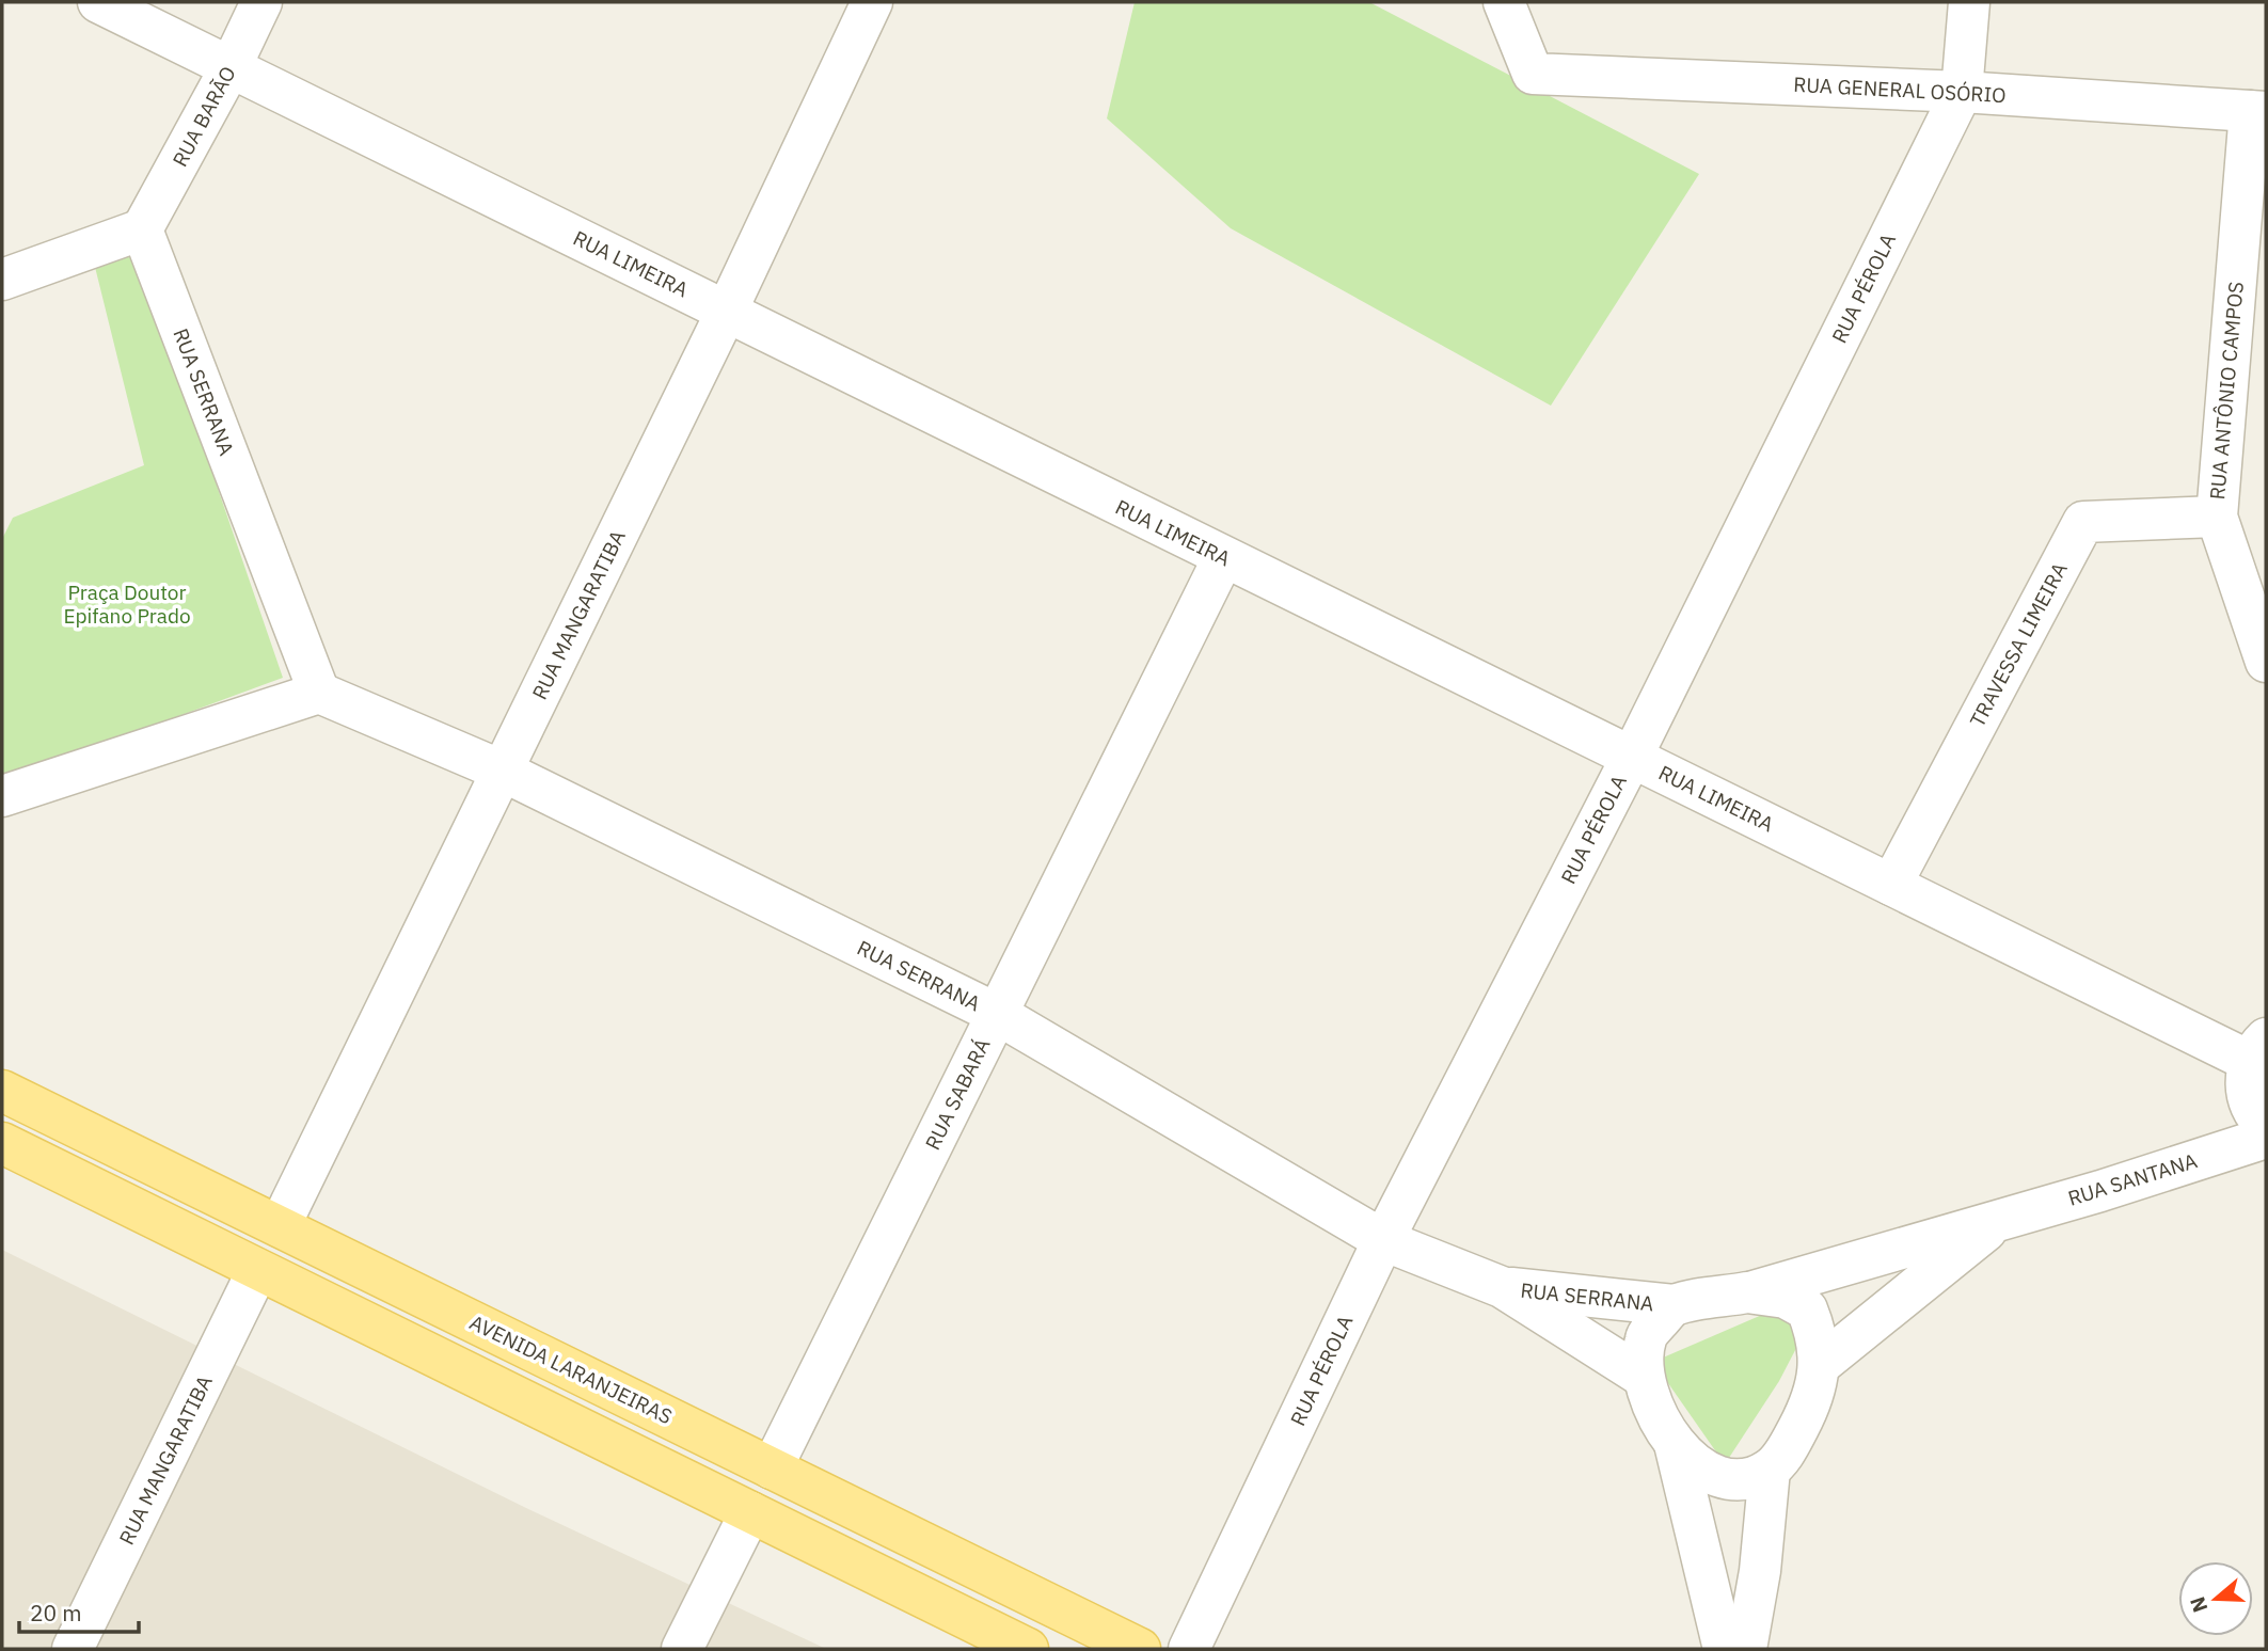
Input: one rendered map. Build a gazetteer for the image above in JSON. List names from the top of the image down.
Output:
{
  "streets": {
    "main road": ["AVENIDA LARANJEIRAS"],
    "street": [
      "RUA GENERAL OSÓRIO",
      "RUA BARÃO",
      "RUA LIMEIRA",
      "RUA PÉROLA",
      "RUA ANTÔNIO CAMPOS",
      "RUA SERRANA",
      "RUA MANGARATIBA",
      "TRAVESSA LIMEIRA",
      "RUA SABARÁ",
      "RUA SANTANA"
    ]
  },
  "crossings": [
    ["RUA GENERAL OSÓRIO", "RUA PÉROLA"],
    ["RUA GENERAL OSÓRIO", "RUA ANTÔNIO CAMPOS"],
    ["RUA BARÃO", "RUA LIMEIRA"],
    ["RUA BARÃO", "RUA SERRANA"],
    ["RUA LIMEIRA", "RUA PÉROLA"],
    ["RUA LIMEIRA", "RUA MANGARATIBA"],
    ["RUA LIMEIRA", "TRAVESSA LIMEIRA"],
    ["RUA LIMEIRA", "RUA SABARÁ"],
    ["RUA PÉROLA", "RUA SERRANA"],
    ["RUA ANTÔNIO CAMPOS", "TRAVESSA LIMEIRA"],
    ["RUA SERRANA", "RUA MANGARATIBA"],
    ["RUA SERRANA", "RUA SABARÁ"],
    ["RUA SERRANA", "RUA SANTANA"],
    ["RUA MANGARATIBA", "AVENIDA LARANJEIRAS"],
    ["RUA SABARÁ", "AVENIDA LARANJEIRAS"]
  ],
  "parks": ["Praça Doutor Epifano Prado"],
  "scale_bar": "20 m",
  "north": "left"
}
